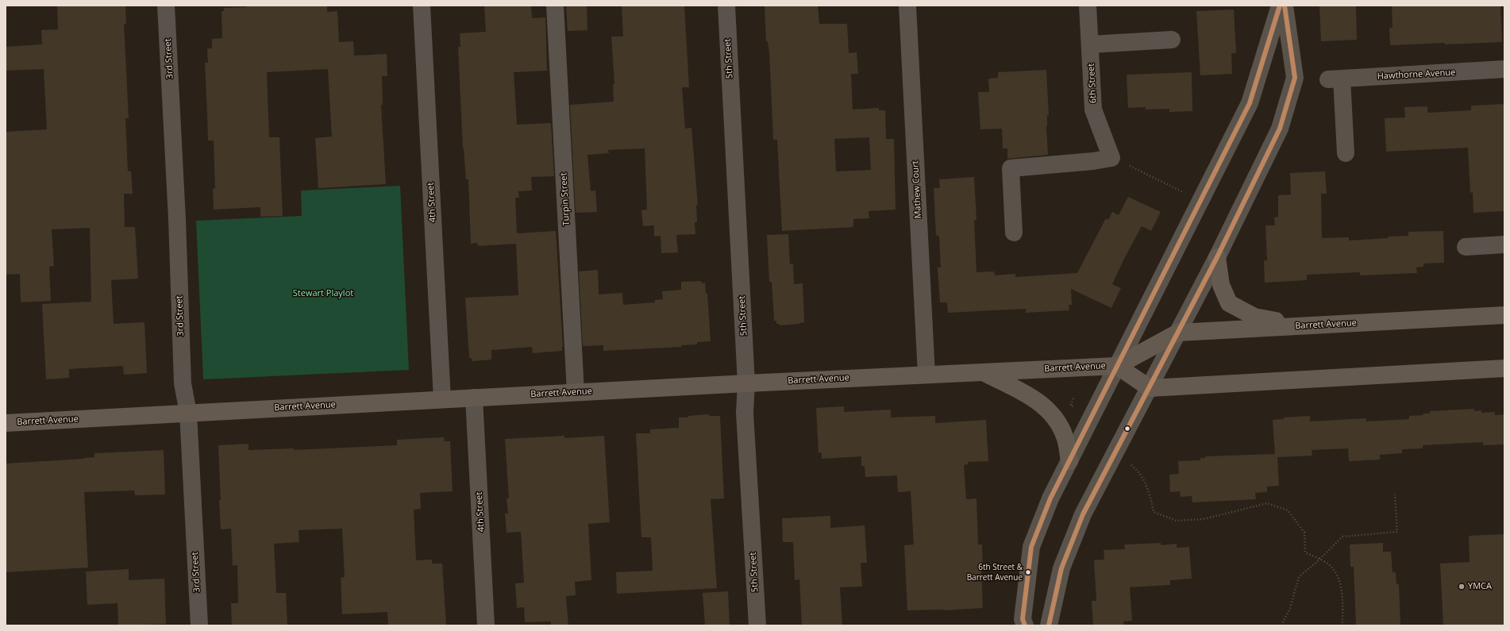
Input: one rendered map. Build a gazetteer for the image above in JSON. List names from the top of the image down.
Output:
{
  "streets": {
    "main road": ["Barrett Avenue"],
    "street": [
      "3rd Street",
      "5th Street",
      "Hawthorne Avenue",
      "6th Street",
      "Mathew Court",
      "Turpin Street",
      "4th Street"
    ]
  },
  "crossings": [
    ["3rd Street", "Barrett Avenue"],
    ["5th Street", "Barrett Avenue"],
    ["Mathew Court", "Barrett Avenue"],
    ["Turpin Street", "Barrett Avenue"],
    ["4th Street", "Barrett Avenue"]
  ],
  "parks": ["Stewart Playlot"],
  "places": ["6th Street & Barrett Avenue", "YMCA"]
}
